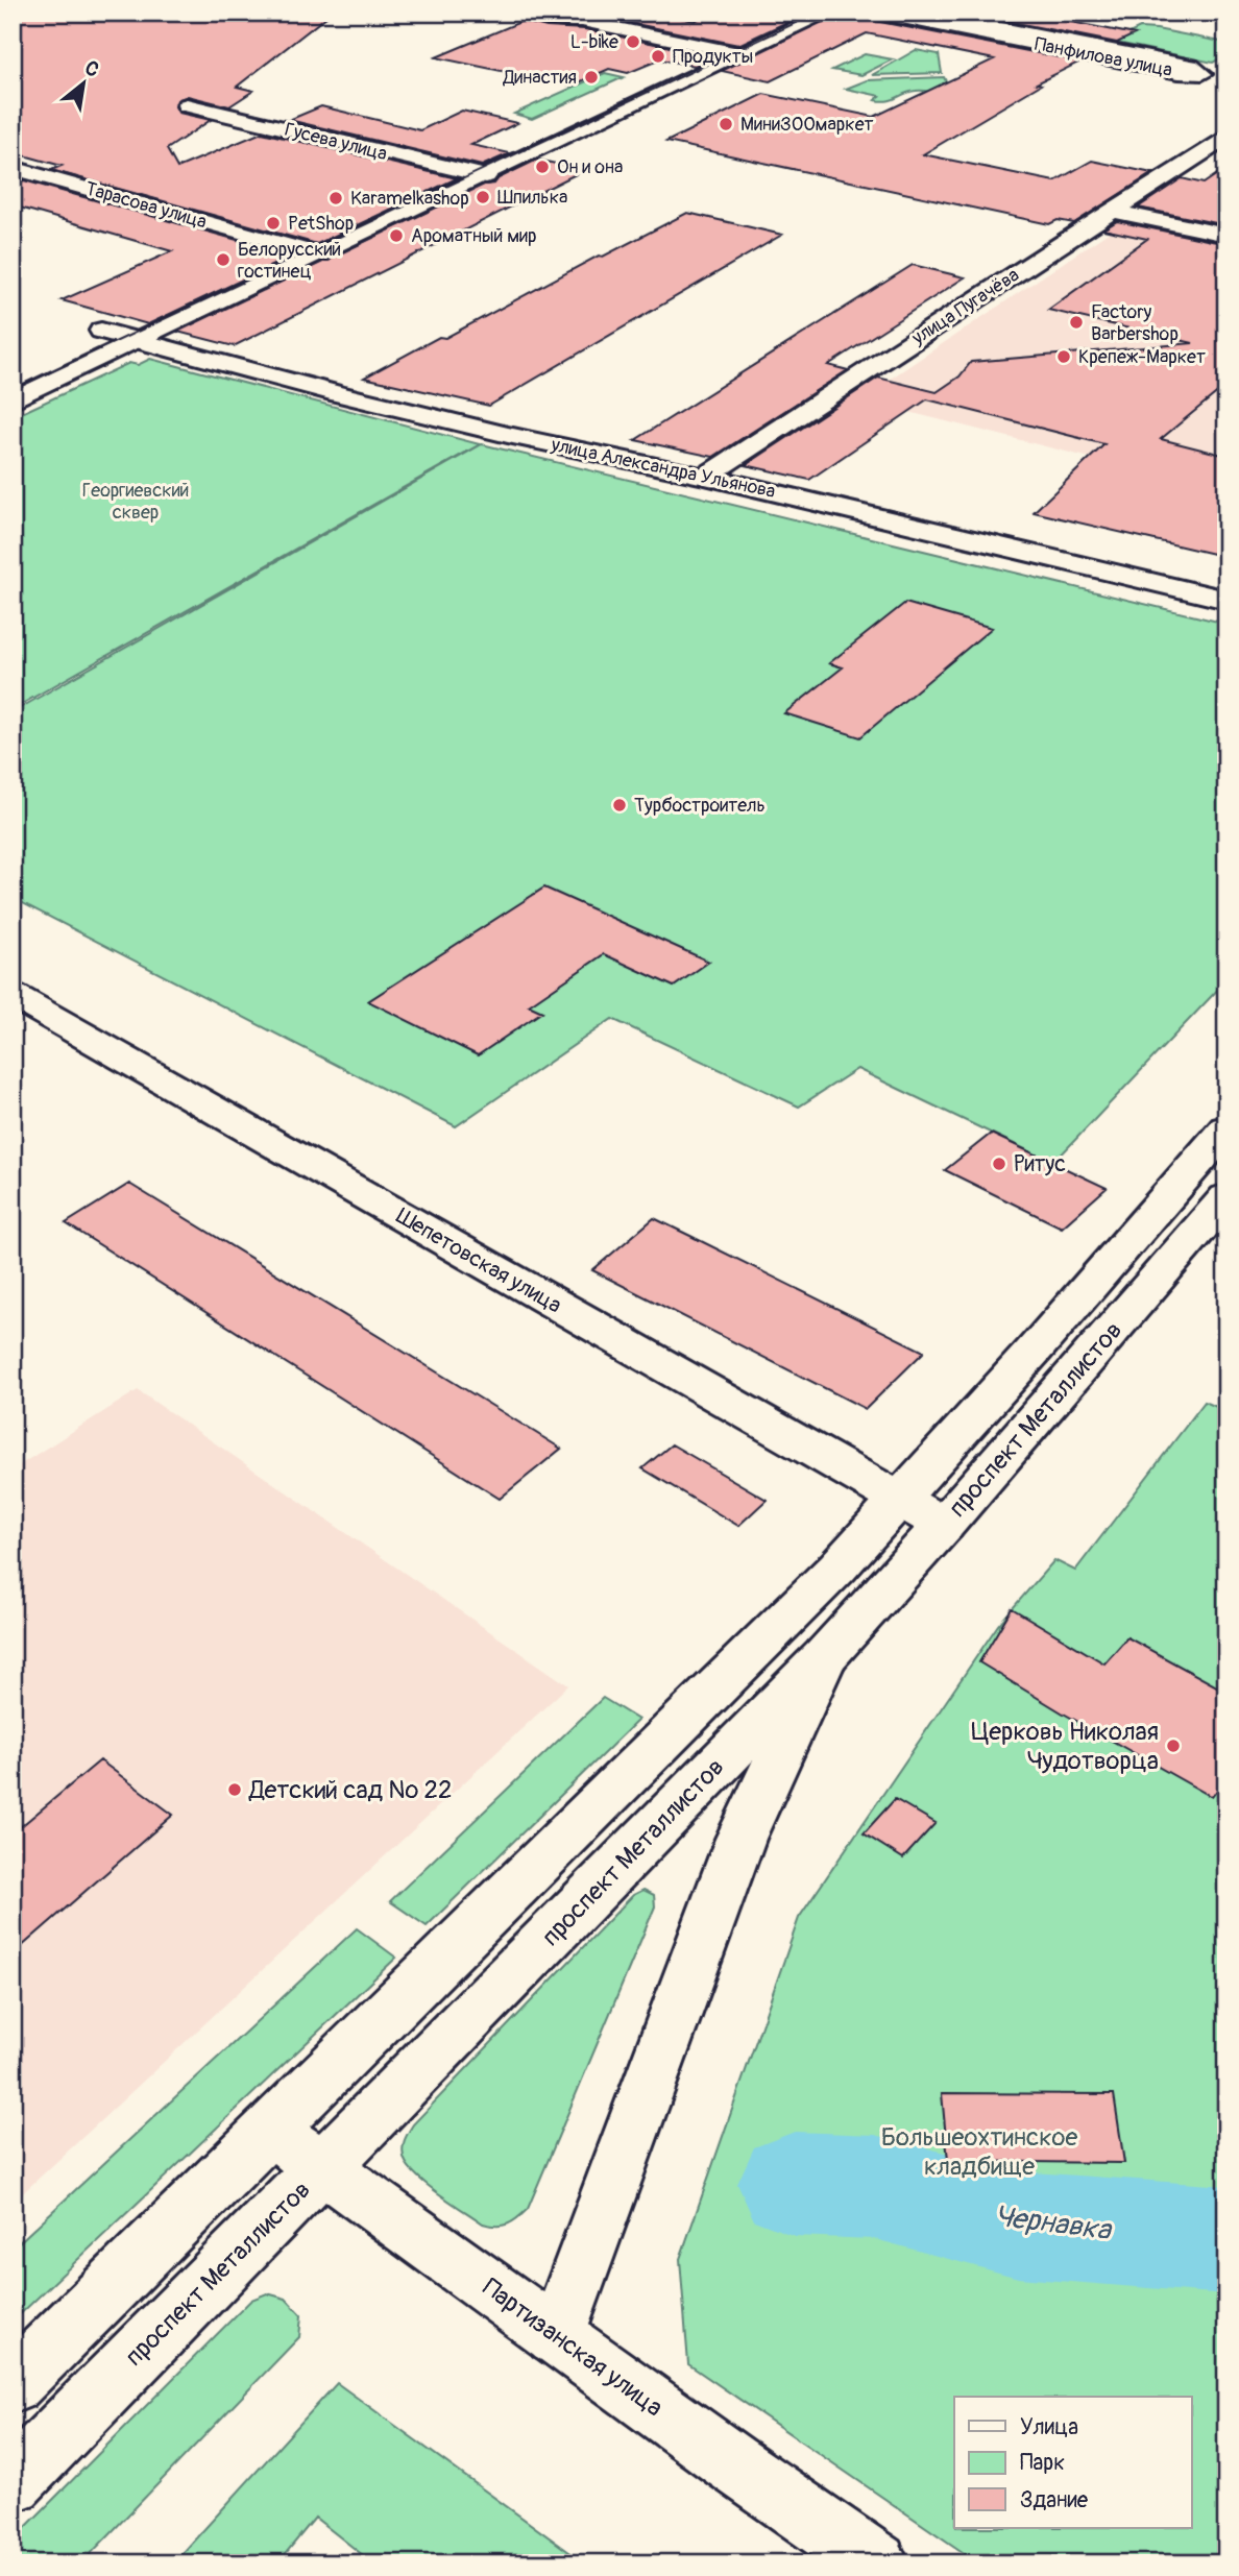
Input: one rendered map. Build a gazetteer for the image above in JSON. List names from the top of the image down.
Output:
{
  "streets": {
    "street": [
      "Панфилова улица",
      "Гусева улица",
      "Тарасова улица",
      "улица Пугачёва",
      "улица Александра Ульянова",
      "Шепетовская улица",
      "проспект Металлистов",
      "Партизанская улица"
    ]
  },
  "crossings": [
    ["улица Пугачёва", "улица Александра Ульянова"],
    ["Шепетовская улица", "проспект Металлистов"],
    ["проспект Металлистов", "Партизанская улица"]
  ],
  "water": ["Чернавка"],
  "parks": ["Георгиевский сквер", "Большеохтинское кладбище"],
  "places": [
    "L-bike",
    "Продукты",
    "Династия",
    "МиниЗООмаркет",
    "Он и она",
    "Шпилька",
    "Karamelkashop",
    "PetShop",
    "Ароматный мир",
    "Белорусский гостинец",
    "Factory Barbershop",
    "Крепеж-Маркет",
    "Турбостроитель",
    "Ритус",
    "Церковь Николая Чудотворца",
    "Детский сад № 22"
  ],
  "legend": ["Улица", "Парк", "Здание"],
  "north": "top right"
}
